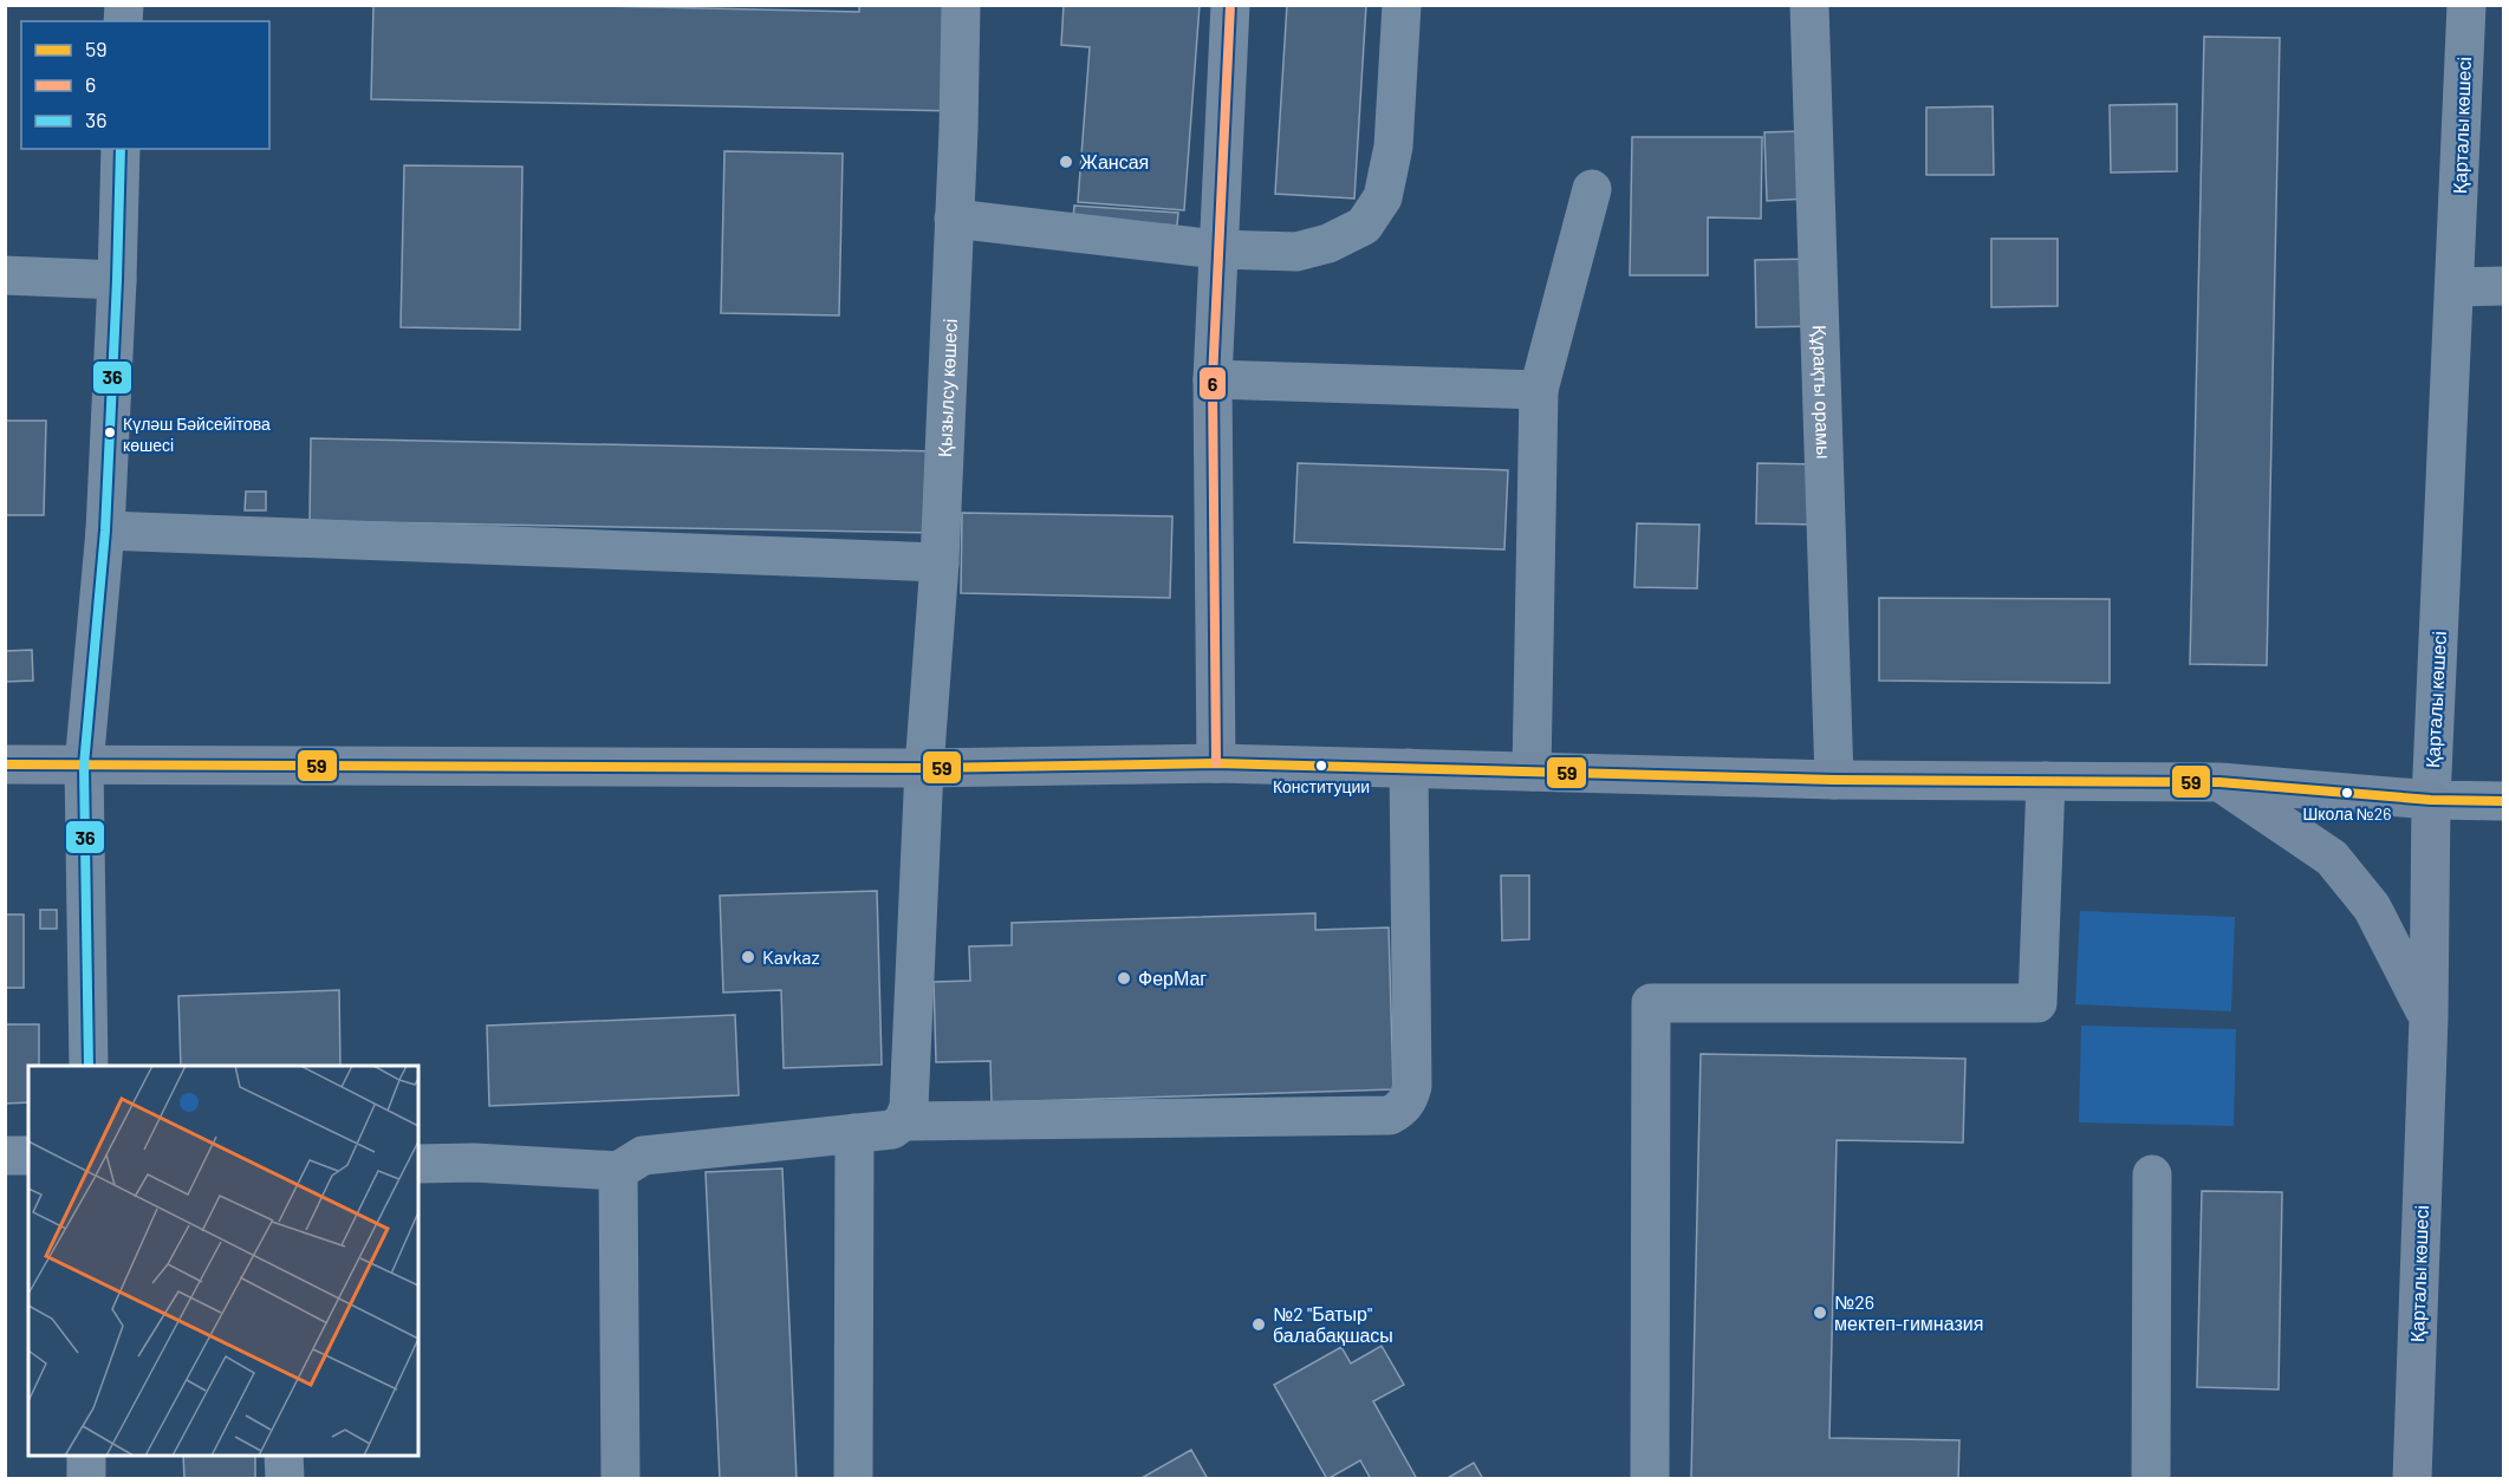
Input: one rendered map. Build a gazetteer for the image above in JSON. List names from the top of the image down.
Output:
{
  "streets": {
    "main road": ["Қарталы көшесі"],
    "street": ["Қызылсу көшесі", "Құрақты орамы"]
  },
  "places": [
    "Жансая",
    "Күләш Бәйсейітова көшесі",
    "Конституции",
    "Школа №26",
    "Kavkaz",
    "ФерМаг",
    "№26 мектеп-гимназия",
    "№2 \"Батыр\" балабақшасы"
  ],
  "lines": ["transit line 6", "transit line 36", "transit line 59"],
  "legend": ["59", "6", "36"]
}
